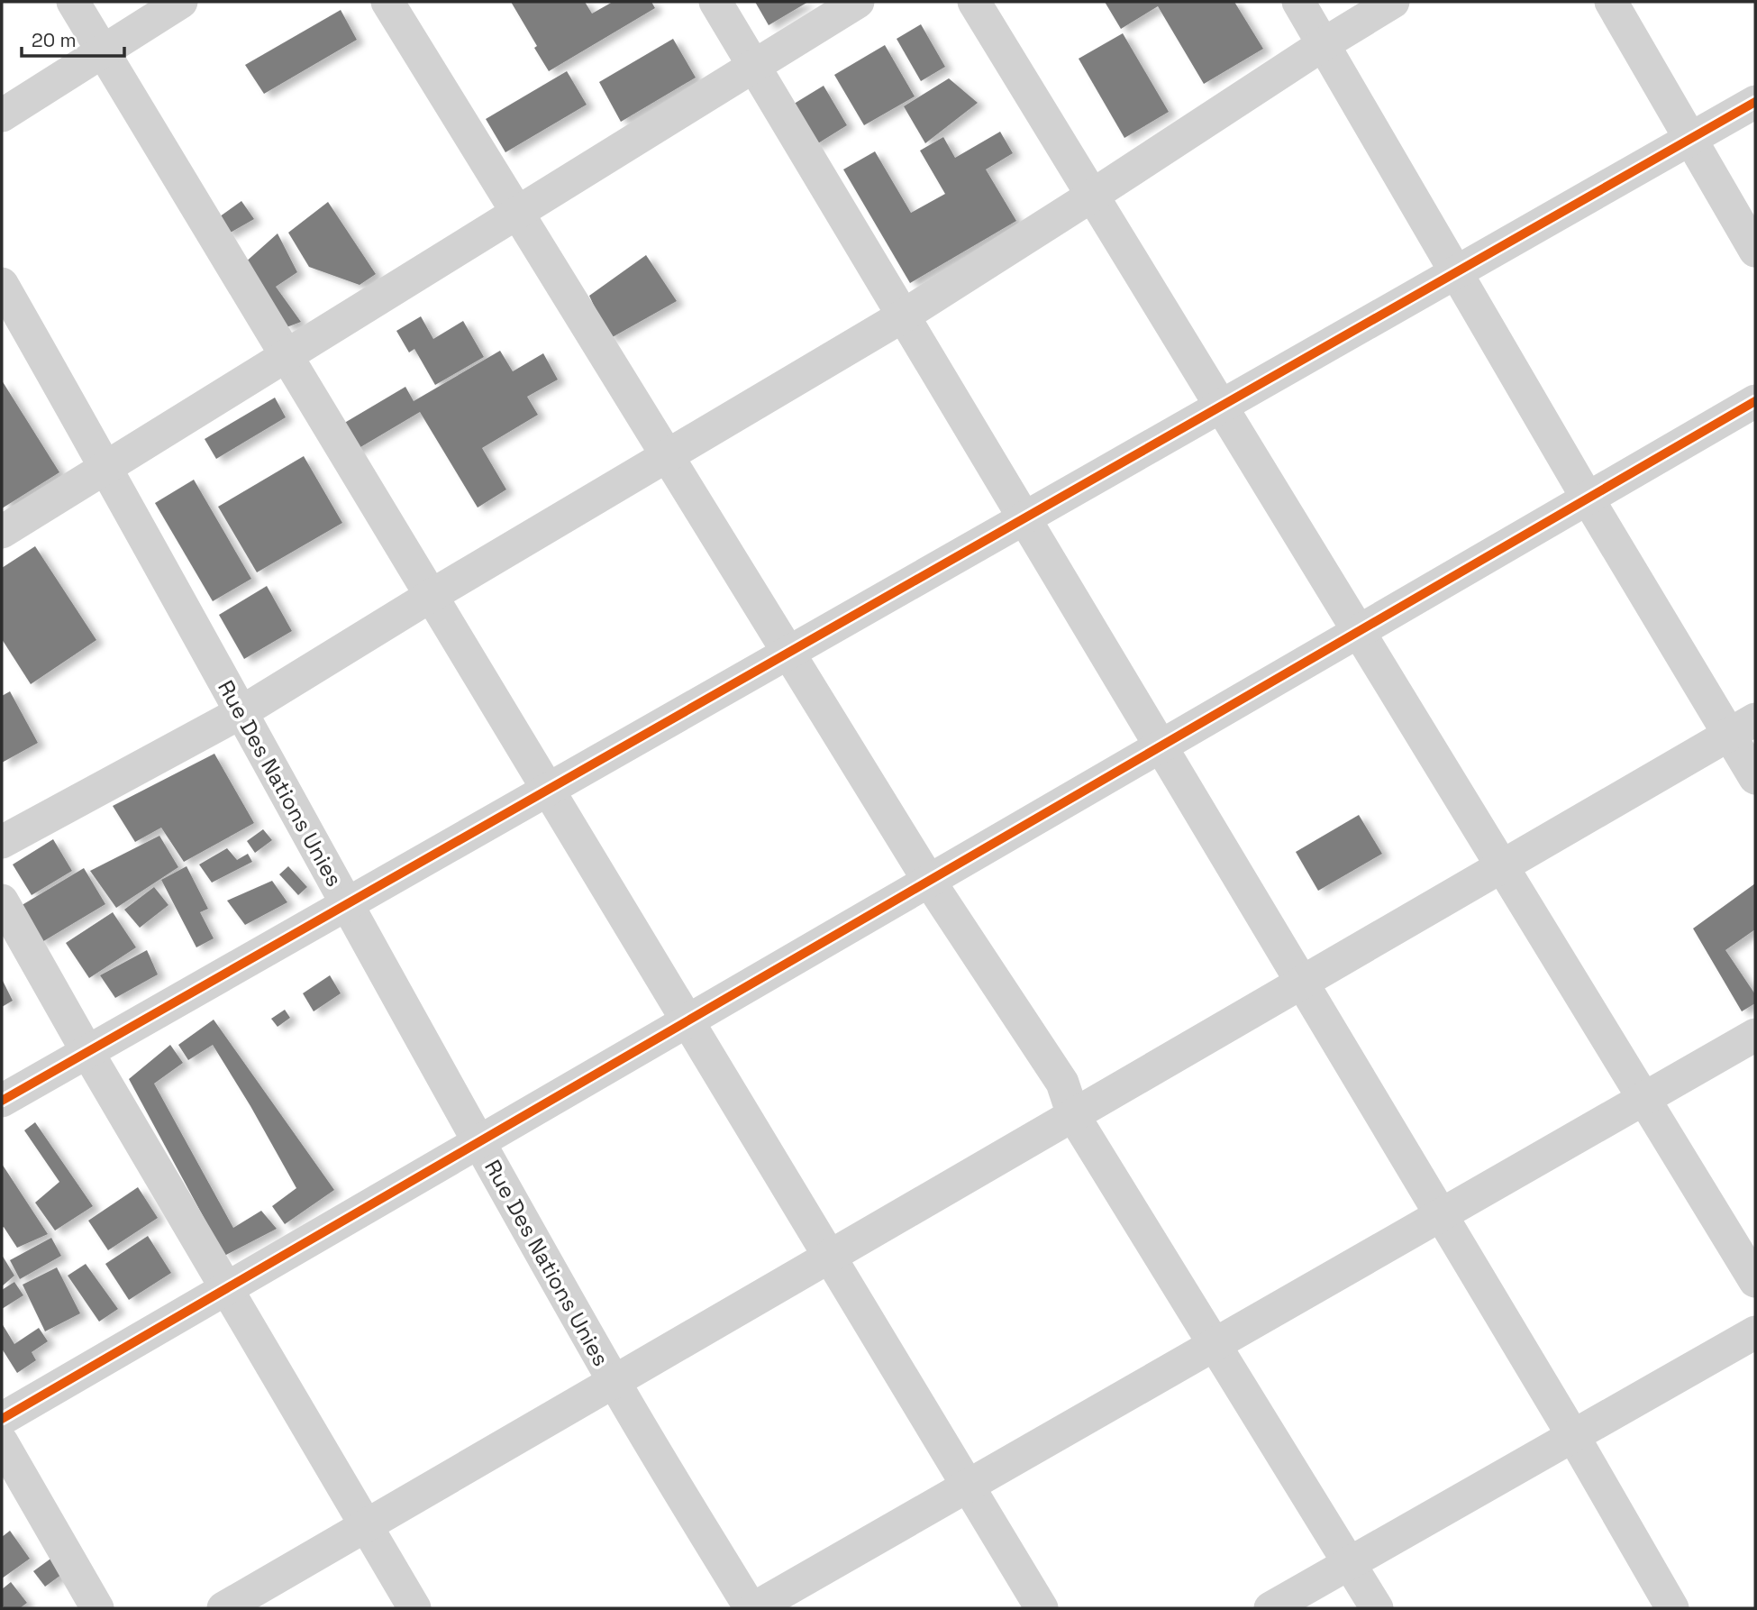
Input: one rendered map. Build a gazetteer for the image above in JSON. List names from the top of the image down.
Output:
{
  "streets": {
    "street": ["Rue Des Nations Unies"]
  },
  "scale_bar": "20 m"
}
